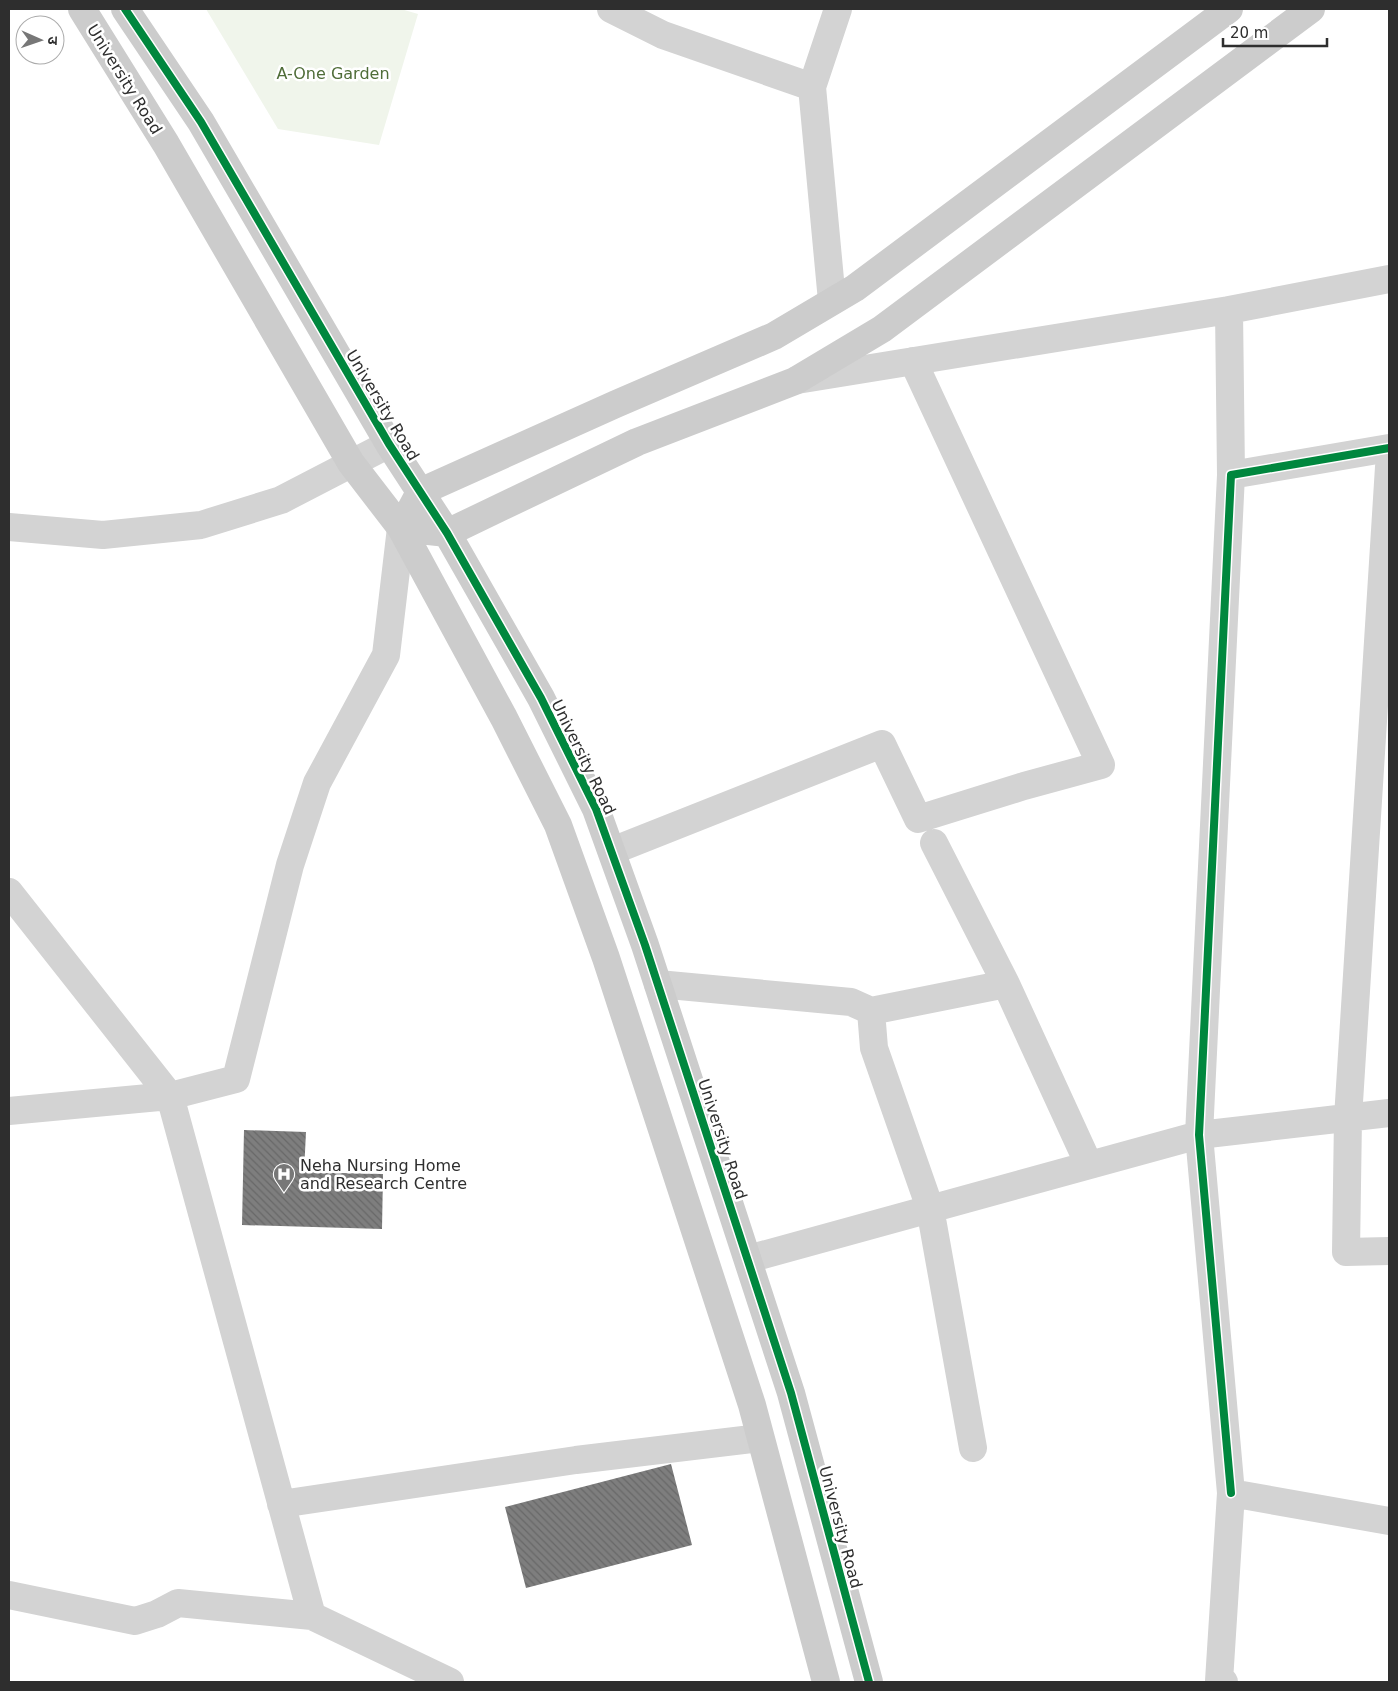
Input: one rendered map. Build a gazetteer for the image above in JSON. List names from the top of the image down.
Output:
{
  "streets": {
    "street": ["University Road"]
  },
  "parks": ["A-One Garden"],
  "places": {
    "hospital": ["Neha Nursing Home and Research Centre"]
  },
  "scale_bar": "20 m",
  "north": "right"
}
